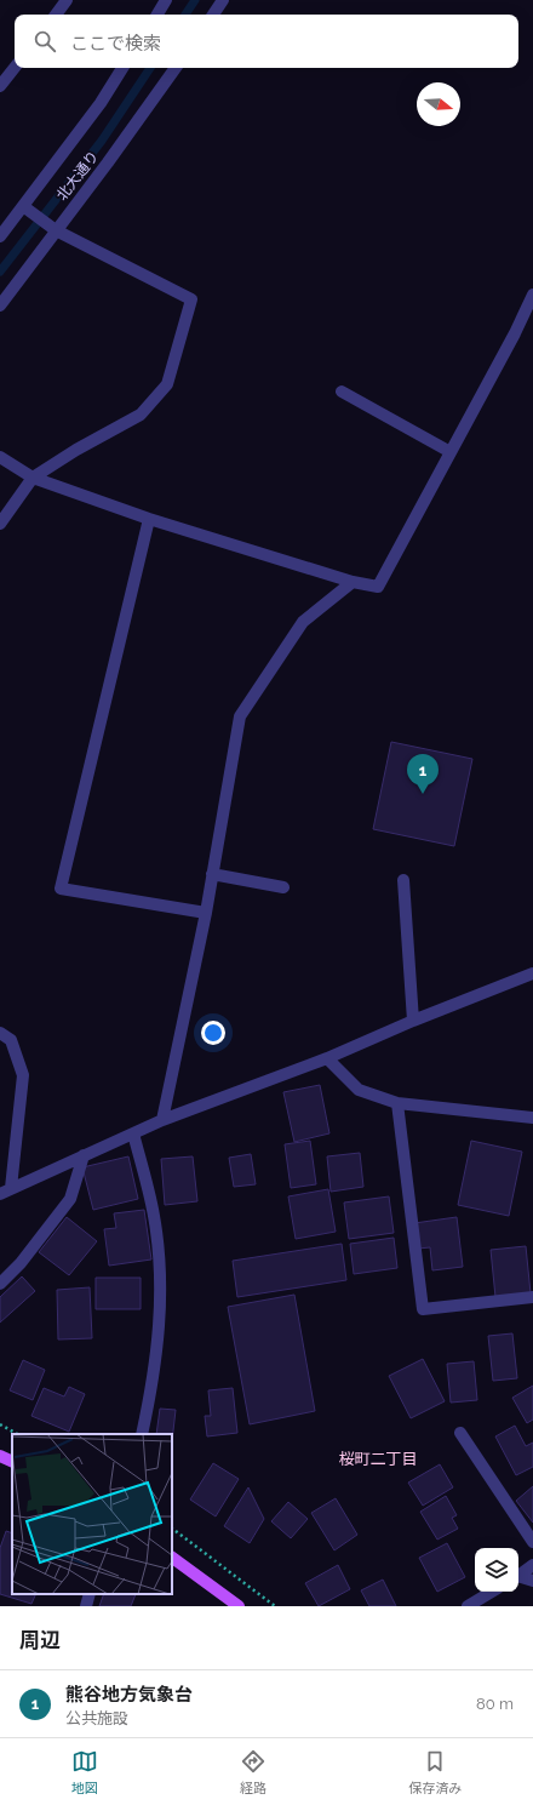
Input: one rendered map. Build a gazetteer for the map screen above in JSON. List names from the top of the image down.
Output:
{
  "streets": {
    "street": ["北大通り"]
  },
  "districts": ["桜町二丁目"],
  "north": "right",
  "page": {
    "search": "ここで検索",
    "pins": "1",
    "heading": "周辺",
    "list": [
      {
        "mark": "1",
        "name": "熊谷地方気象台",
        "note": "公共施設",
        "value": "80 m"
      }
    ],
    "nav": ["地図", "経路", "保存済み"]
  }
}
